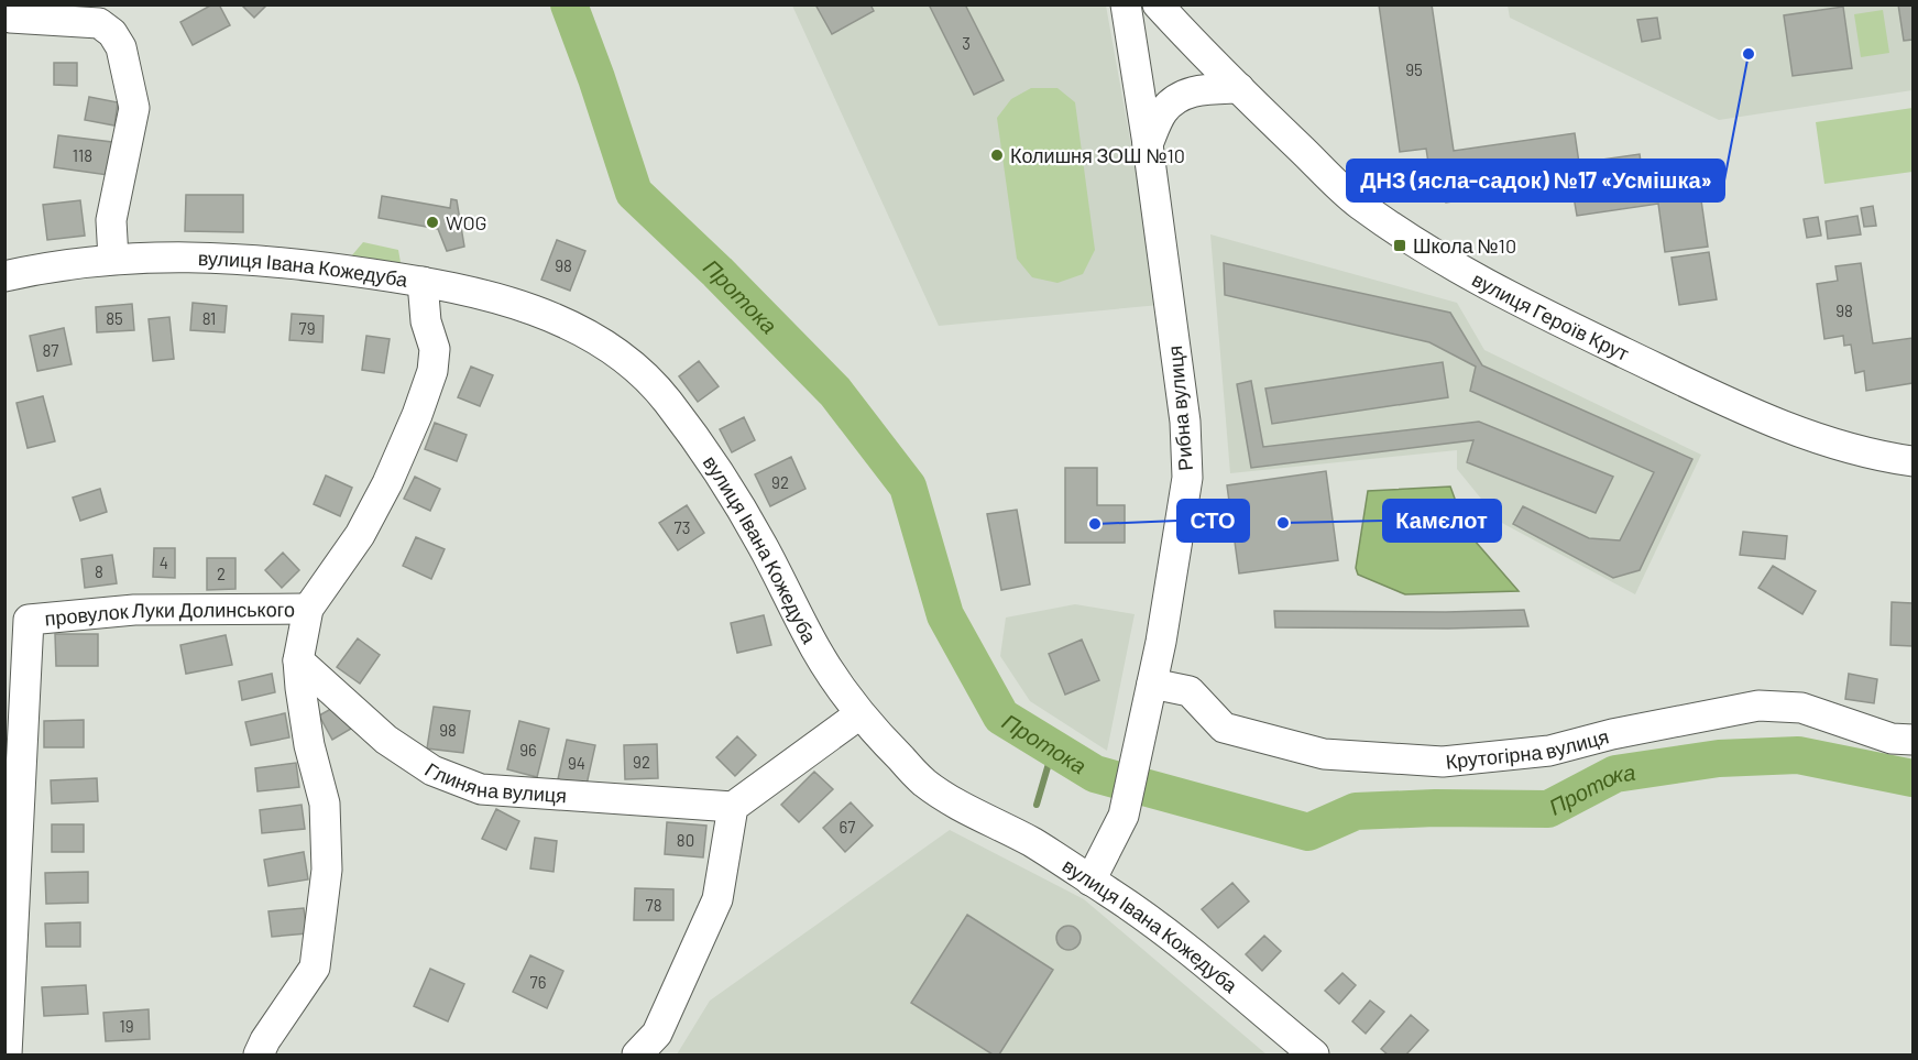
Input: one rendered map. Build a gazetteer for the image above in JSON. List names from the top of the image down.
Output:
{
  "streets": {
    "street": [
      "вулиця Івана Кожедуба",
      "вулиця Героїв Крут",
      "Рибна вулиця",
      "провулок Луки Долинського",
      "Крутогірна вулиця",
      "Глиняна вулиця"
    ]
  },
  "crossings": [
    ["вулиця Івана Кожедуба", "Рибна вулиця"],
    ["Рибна вулиця", "Крутогірна вулиця"]
  ],
  "water": ["Протока"],
  "places": {
    "other": [
      "ДНЗ (ясла-садок) №17 «Усмішка»",
      "Колишня ЗОШ №10",
      "WOG",
      "Камєлот",
      "СТО"
    ],
    "transit": ["Школа №10"]
  },
  "house_numbers": [
    "3",
    "95",
    "118",
    "98",
    "98",
    "85",
    "81",
    "79",
    "87",
    "92",
    "73",
    "4",
    "8",
    "2",
    "98",
    "96",
    "92",
    "94",
    "67",
    "80",
    "78",
    "76",
    "19"
  ]
}
